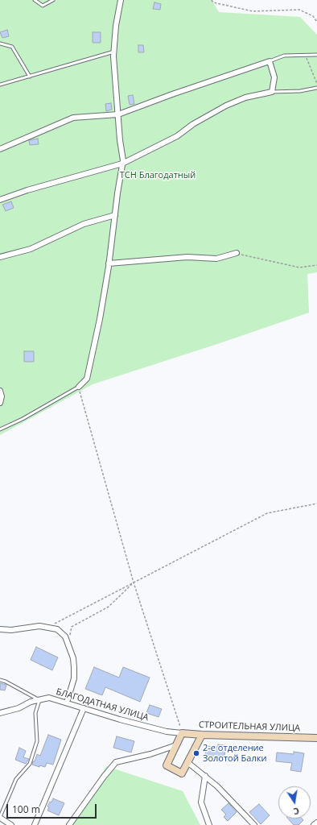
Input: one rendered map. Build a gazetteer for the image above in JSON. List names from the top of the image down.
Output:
{
  "streets": {
    "street": ["БЛАГОДАТНАЯ УЛИЦА", "СТРОИТЕЛЬНАЯ УЛИЦА"]
  },
  "crossings": [
    ["БЛАГОДАТНАЯ УЛИЦА", "СТРОИТЕЛЬНАЯ УЛИЦА"]
  ],
  "parks": ["ТСН Благодатный"],
  "places": ["2-е отделение Золотой Балки"],
  "scale_bar": "100 m",
  "north": "bottom"
}
